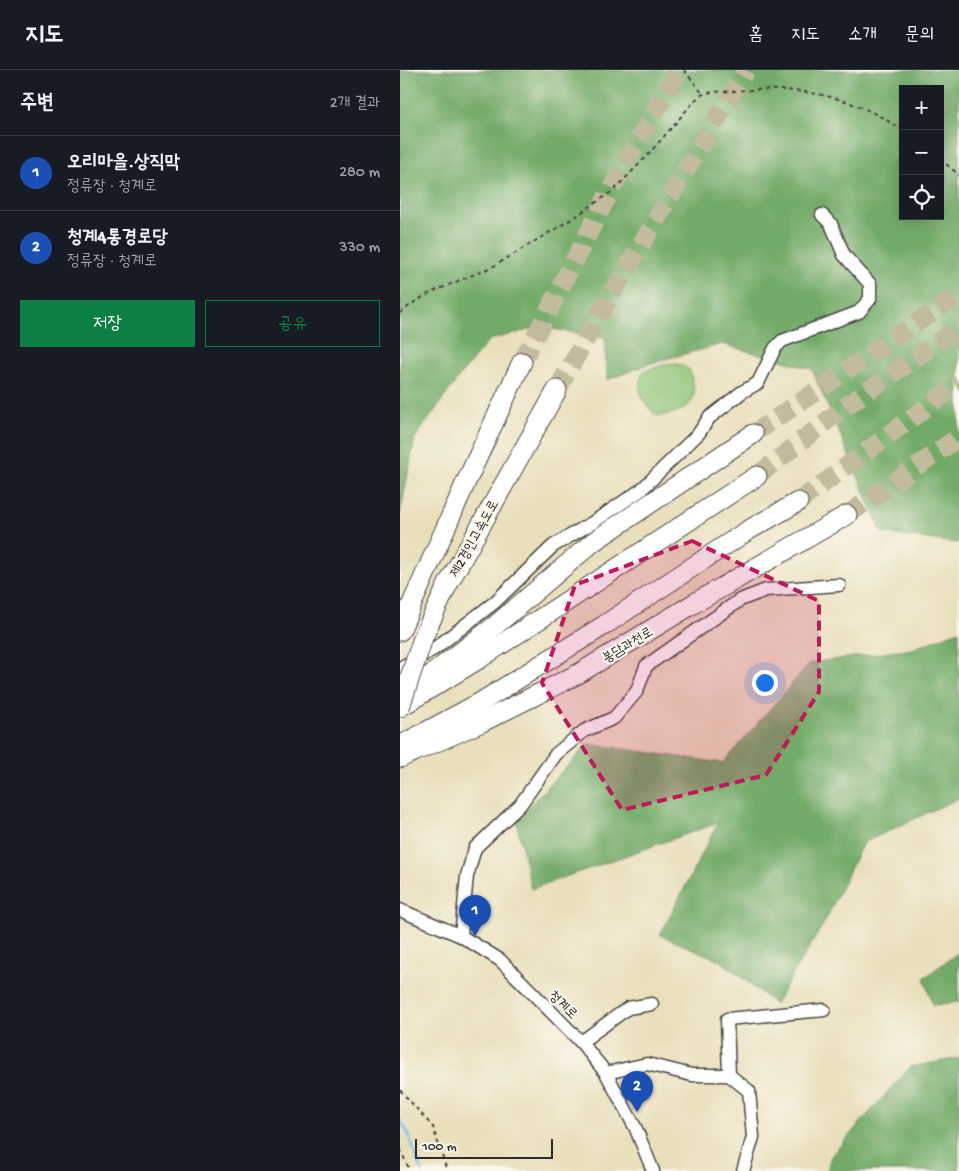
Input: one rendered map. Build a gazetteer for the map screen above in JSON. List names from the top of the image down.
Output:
{
  "streets": {
    "highway": ["제2경인고속도로", "봉담과천로"],
    "street": ["청계로"]
  },
  "scale_bar": "100 m",
  "page": {
    "header": "지도",
    "nav": [
      "홈",
      "지도",
      "소개",
      "문의"
    ],
    "heading": ["주변", "2개 결과"],
    "map_buttons": ["+", "−"],
    "list": [
      {
        "mark": "1",
        "name": "오리마을.상직막",
        "note": "정류장 · 청계로",
        "value": "280 m"
      },
      {
        "mark": "2",
        "name": "청계4통경로당",
        "note": "정류장 · 청계로",
        "value": "330 m"
      }
    ],
    "buttons": ["저장", "공유"],
    "pins": ["1", "2"],
    "scale": "100 m"
  }
}
